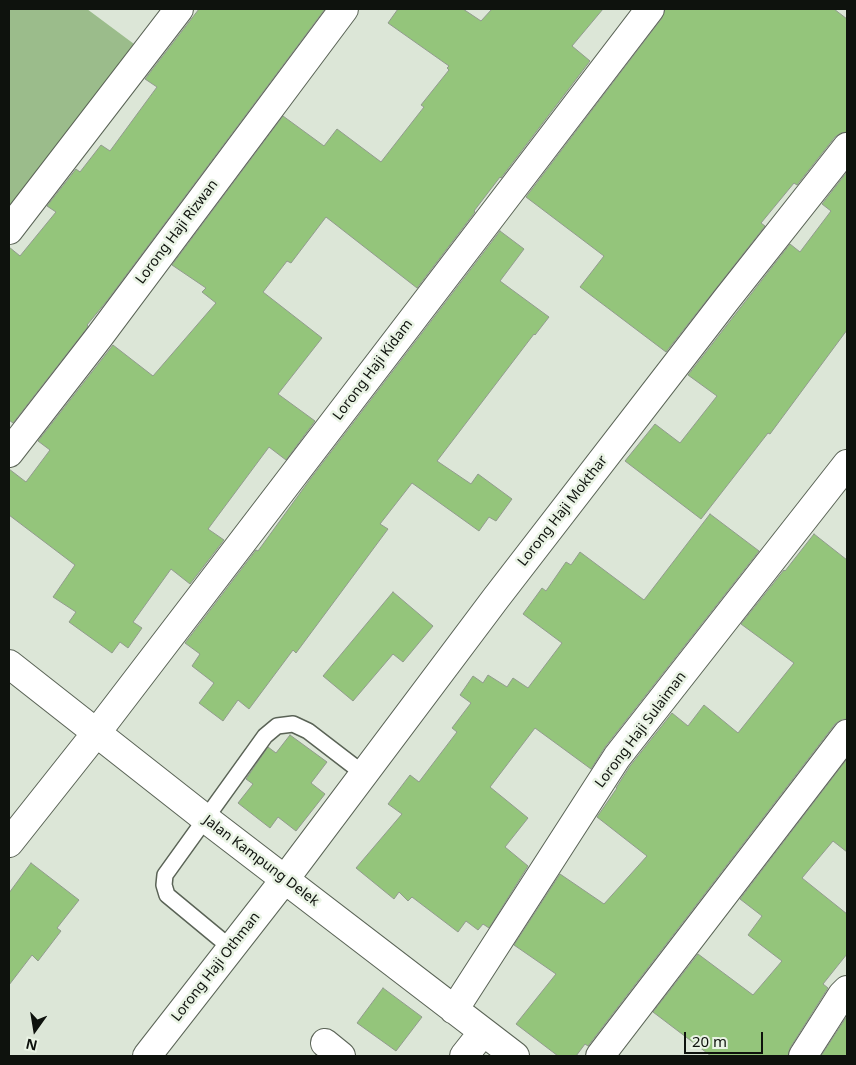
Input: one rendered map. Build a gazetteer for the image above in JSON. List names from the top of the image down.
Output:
{
  "streets": {
    "street": [
      "Lorong Haji Rizwan",
      "Lorong Haji Kidam",
      "Lorong Haji Mokthar",
      "Lorong Haji Sulaiman",
      "Jalan Kampung Delek",
      "Lorong Haji Othman"
    ]
  },
  "crossings": [
    ["Lorong Haji Kidam", "Jalan Kampung Delek"],
    ["Lorong Haji Mokthar", "Jalan Kampung Delek"],
    ["Lorong Haji Mokthar", "Lorong Haji Othman"],
    ["Lorong Haji Sulaiman", "Jalan Kampung Delek"],
    ["Jalan Kampung Delek", "Lorong Haji Othman"]
  ],
  "scale_bar": "20 m",
  "north": "bottom"
}
